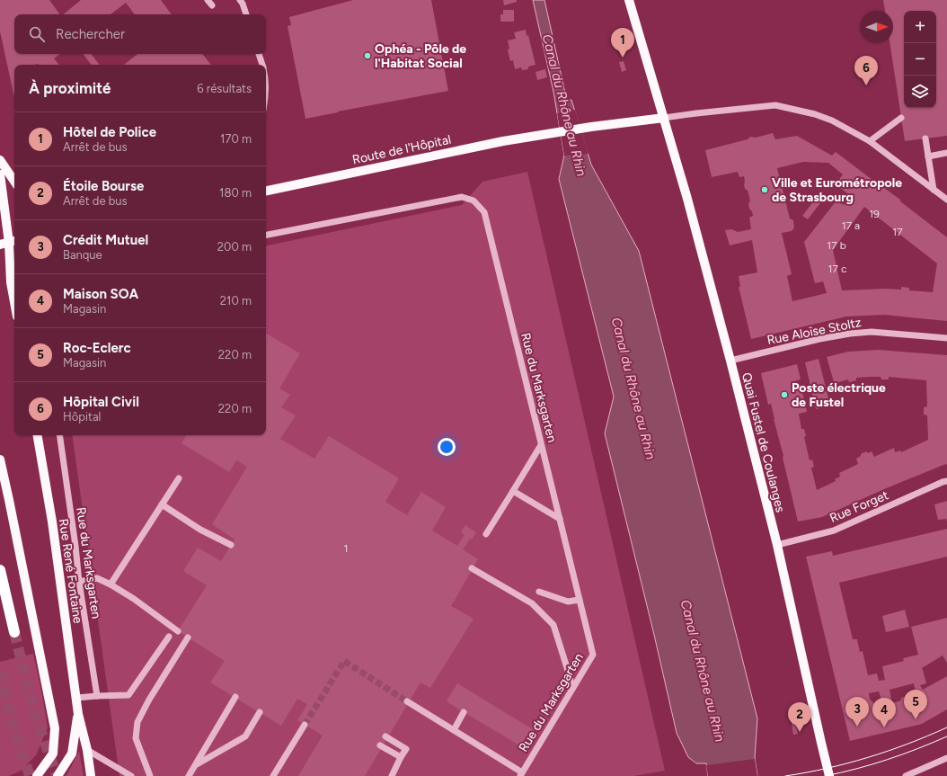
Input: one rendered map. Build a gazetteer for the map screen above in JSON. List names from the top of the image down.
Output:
{
  "streets": {
    "main road": ["Route de l'Hôpital", "Quai Fustel de Coulanges", "Rue René Fontaine"],
    "street": ["Rue Aloïse Stoltz", "Rue du Marksgarten", "Rue Forget"]
  },
  "crossings": [
    ["Route de l'Hôpital", "Quai Fustel de Coulanges"],
    ["Rue Aloïse Stoltz", "Quai Fustel de Coulanges"],
    ["Quai Fustel de Coulanges", "Rue Forget"]
  ],
  "water": ["Canal du Rhône au Rhin"],
  "places": ["Ophéa - Pôle de l'Habitat Social", "Ville et Eurométropole de Strasbourg", "Poste électrique de Fustel"],
  "house_numbers": [
    "19",
    "17 a",
    "17",
    "17 b",
    "17 c",
    "1"
  ],
  "north": "right",
  "page": {
    "map_buttons": ["+", "−"],
    "search": "Rechercher",
    "pins": [
      "1",
      "6",
      "5",
      "3",
      "4",
      "2"
    ],
    "heading": ["À proximité", "6 résultats"],
    "list": [
      {
        "mark": "1",
        "name": "Hôtel de Police",
        "note": "Arrêt de bus",
        "value": "170 m"
      },
      {
        "mark": "2",
        "name": "Étoile Bourse",
        "note": "Arrêt de bus",
        "value": "180 m"
      },
      {
        "mark": "3",
        "name": "Crédit Mutuel",
        "note": "Banque",
        "value": "200 m"
      },
      {
        "mark": "4",
        "name": "Maison SOA",
        "note": "Magasin",
        "value": "210 m"
      },
      {
        "mark": "5",
        "name": "Roc-Eclerc",
        "note": "Magasin",
        "value": "220 m"
      },
      {
        "mark": "6",
        "name": "Hôpital Civil",
        "note": "Hôpital",
        "value": "220 m"
      }
    ]
  }
}
